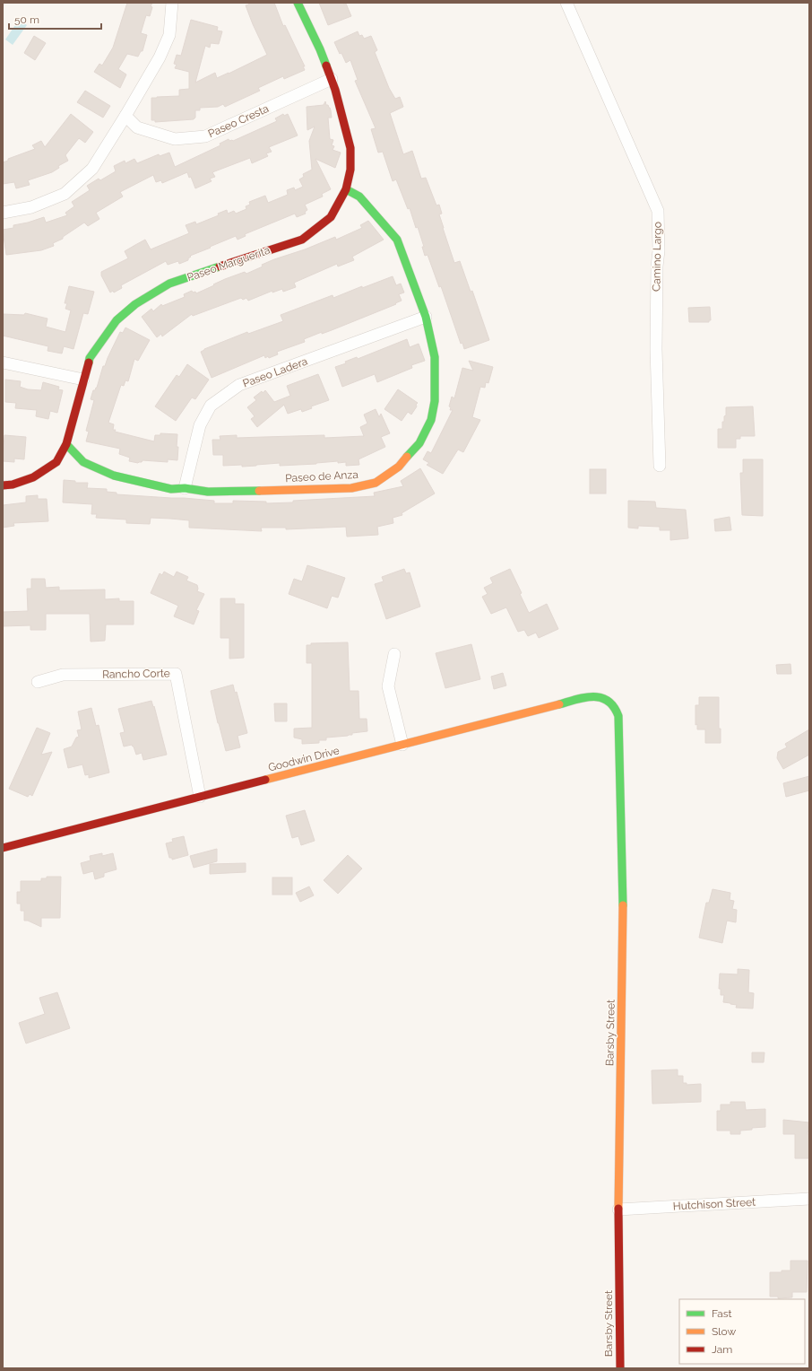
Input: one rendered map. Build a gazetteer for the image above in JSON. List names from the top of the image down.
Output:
{
  "streets": {
    "street": [
      "Paseo Cresta",
      "Camino Largo",
      "Paseo Marguerita",
      "Paseo Ladera",
      "Paseo de Anza",
      "Rancho Corte",
      "Goodwin Drive",
      "Barsby Street",
      "Hutchison Street"
    ]
  },
  "crossings": [
    ["Paseo Cresta", "Paseo Marguerita"],
    ["Paseo Marguerita", "Paseo de Anza"],
    ["Paseo Ladera", "Paseo de Anza"],
    ["Rancho Corte", "Goodwin Drive"],
    ["Goodwin Drive", "Barsby Street"],
    ["Barsby Street", "Hutchison Street"]
  ],
  "legend": ["Fast", "Slow", "Jam"],
  "scale_bar": "50 m"
}
